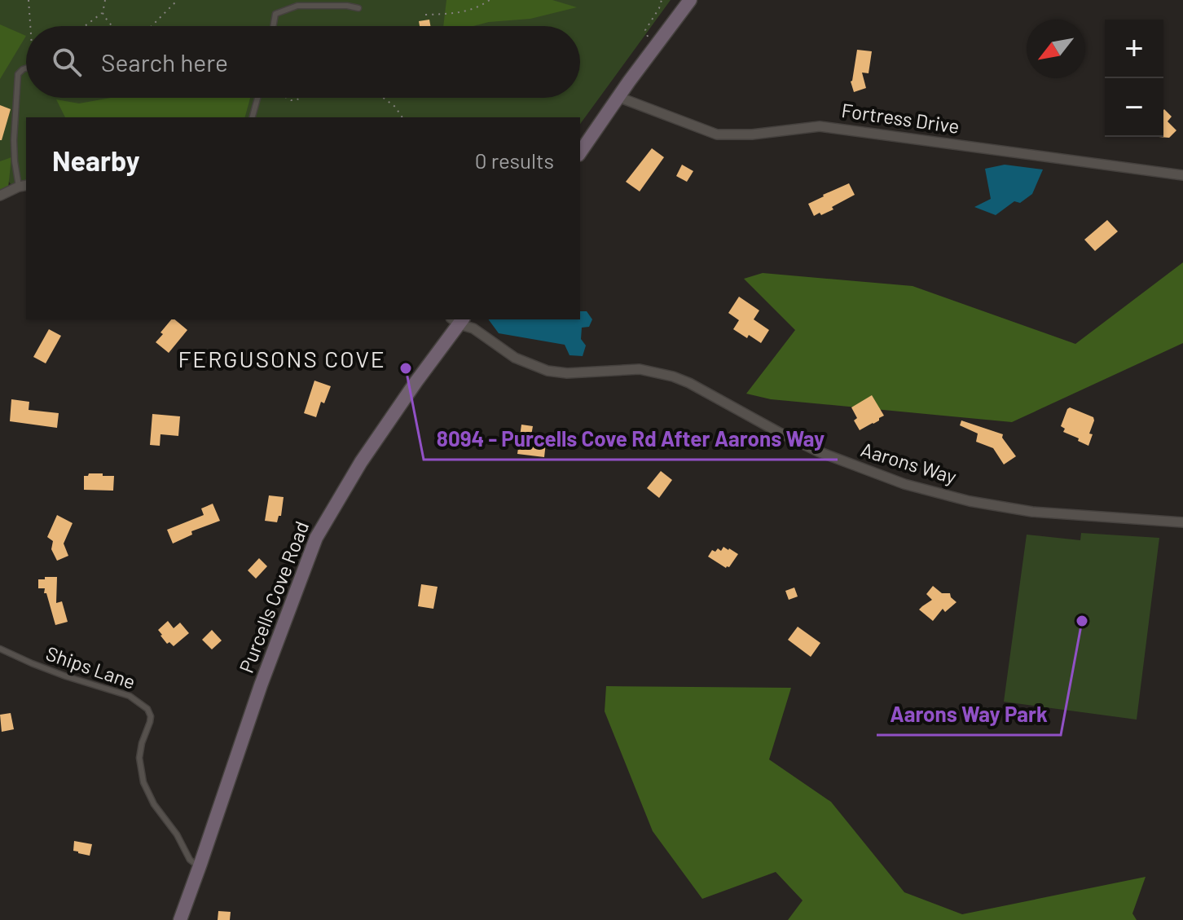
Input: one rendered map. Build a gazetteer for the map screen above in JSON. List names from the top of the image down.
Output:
{
  "streets": {
    "main road": ["Purcells Cove Road"],
    "street": ["Fortress Drive", "Aarons Way"],
    "lane": ["Ships Lane"]
  },
  "crossings": [
    ["Aarons Way", "Purcells Cove Road"],
    ["Purcells Cove Road", "Ships Lane"]
  ],
  "districts": ["FERGUSONS COVE"],
  "places": ["8094 - Purcells Cove Rd After Aarons Way", "Aarons Way Park"],
  "north": "bottom left",
  "page": {
    "map_buttons": ["+", "−"],
    "search": "Search here",
    "heading": ["Nearby", "0 results"]
  }
}
